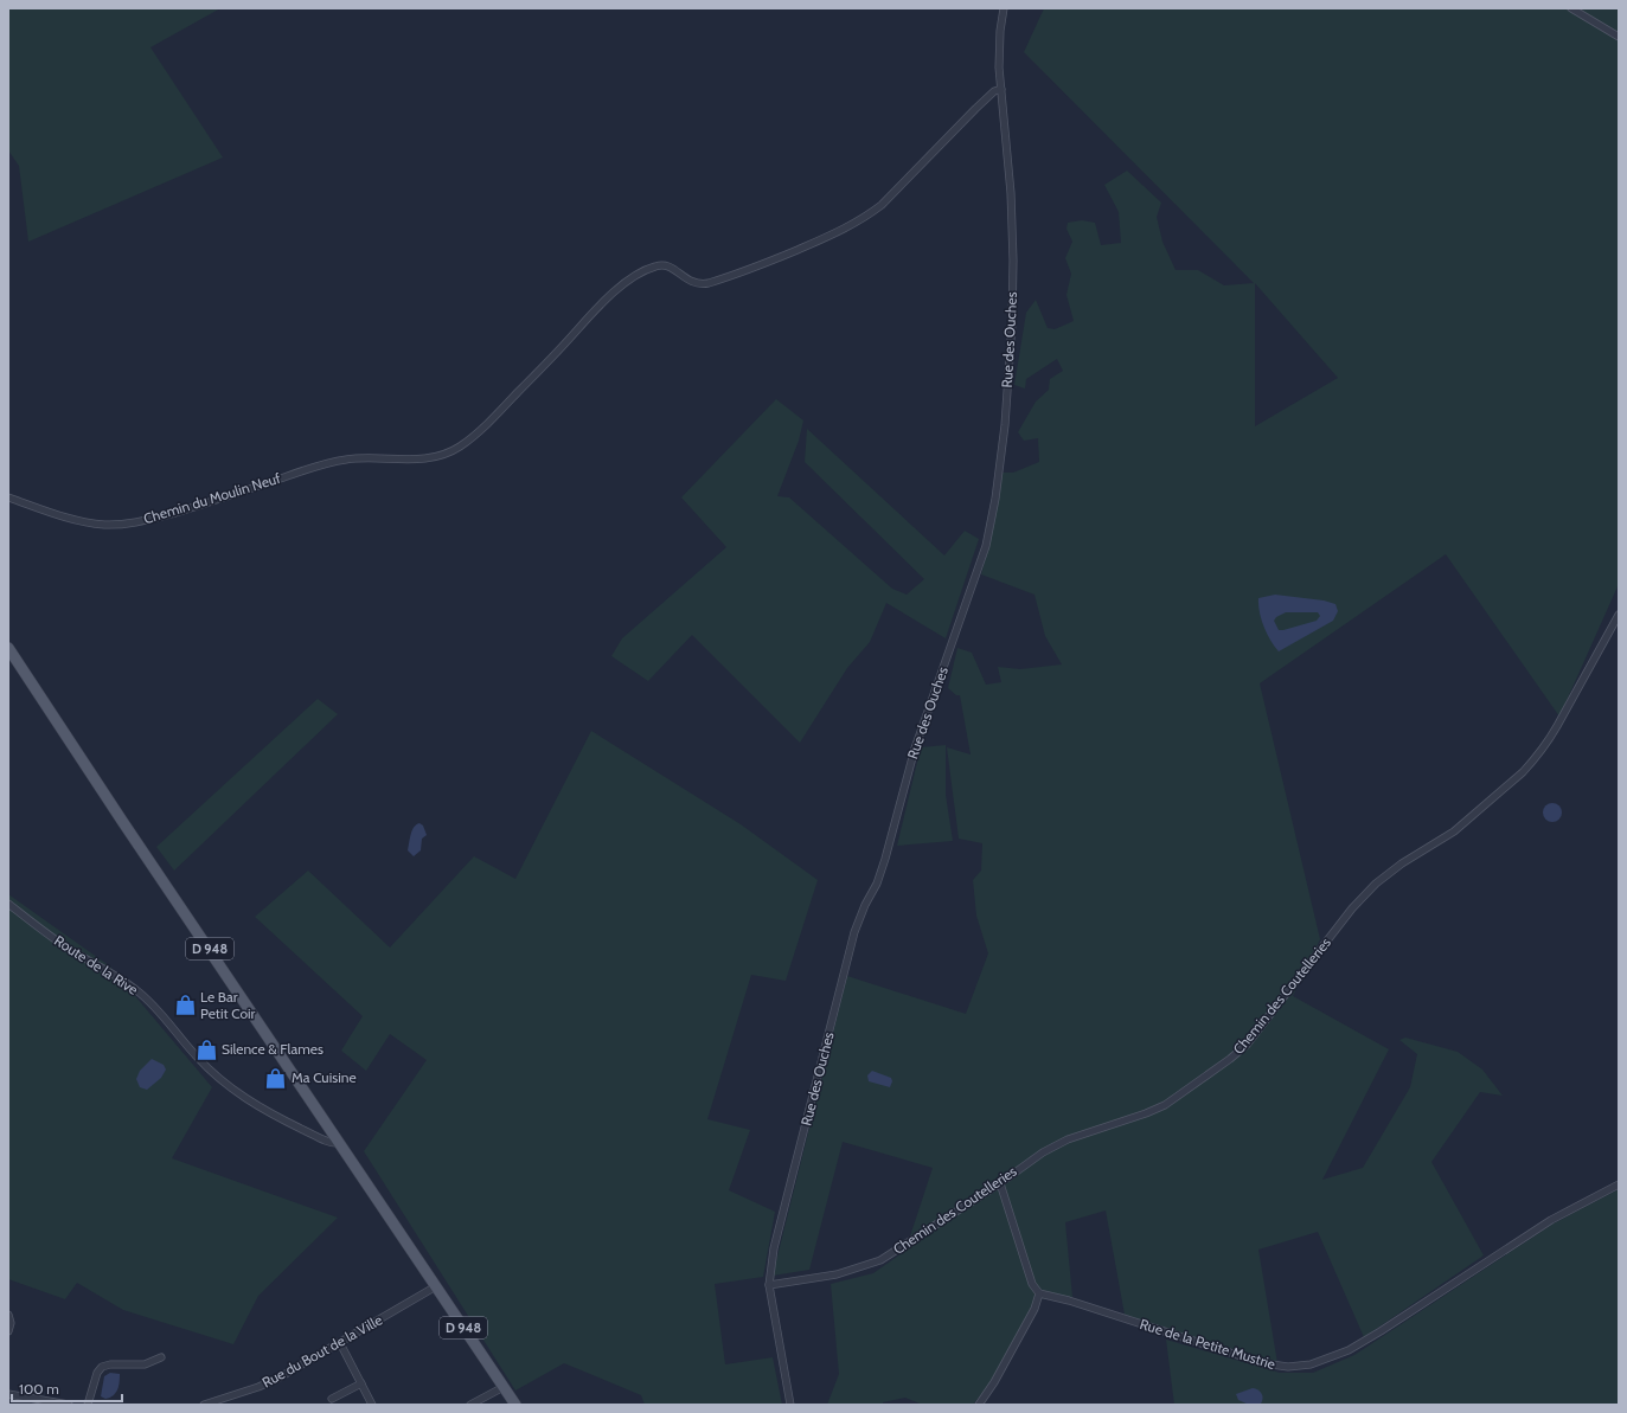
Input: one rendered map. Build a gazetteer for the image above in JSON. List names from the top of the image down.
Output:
{
  "streets": {
    "main road": ["D 948"],
    "street": [
      "Rue des Ouches",
      "Chemin du Moulin Neuf",
      "Route de la Rive",
      "Chemin des Coutelleries",
      "Rue de la Petite Mustrie",
      "Rue du Bout de la Ville"
    ]
  },
  "crossings": [
    ["Rue des Ouches", "Chemin du Moulin Neuf"],
    ["Rue des Ouches", "Chemin des Coutelleries"],
    ["D 948", "Route de la Rive"],
    ["D 948", "Rue du Bout de la Ville"]
  ],
  "places": {
    "shop": ["Le Bar Petit Coir", "Silence & Flames", "Ma Cuisine"]
  },
  "scale_bar": "100 m"
}
